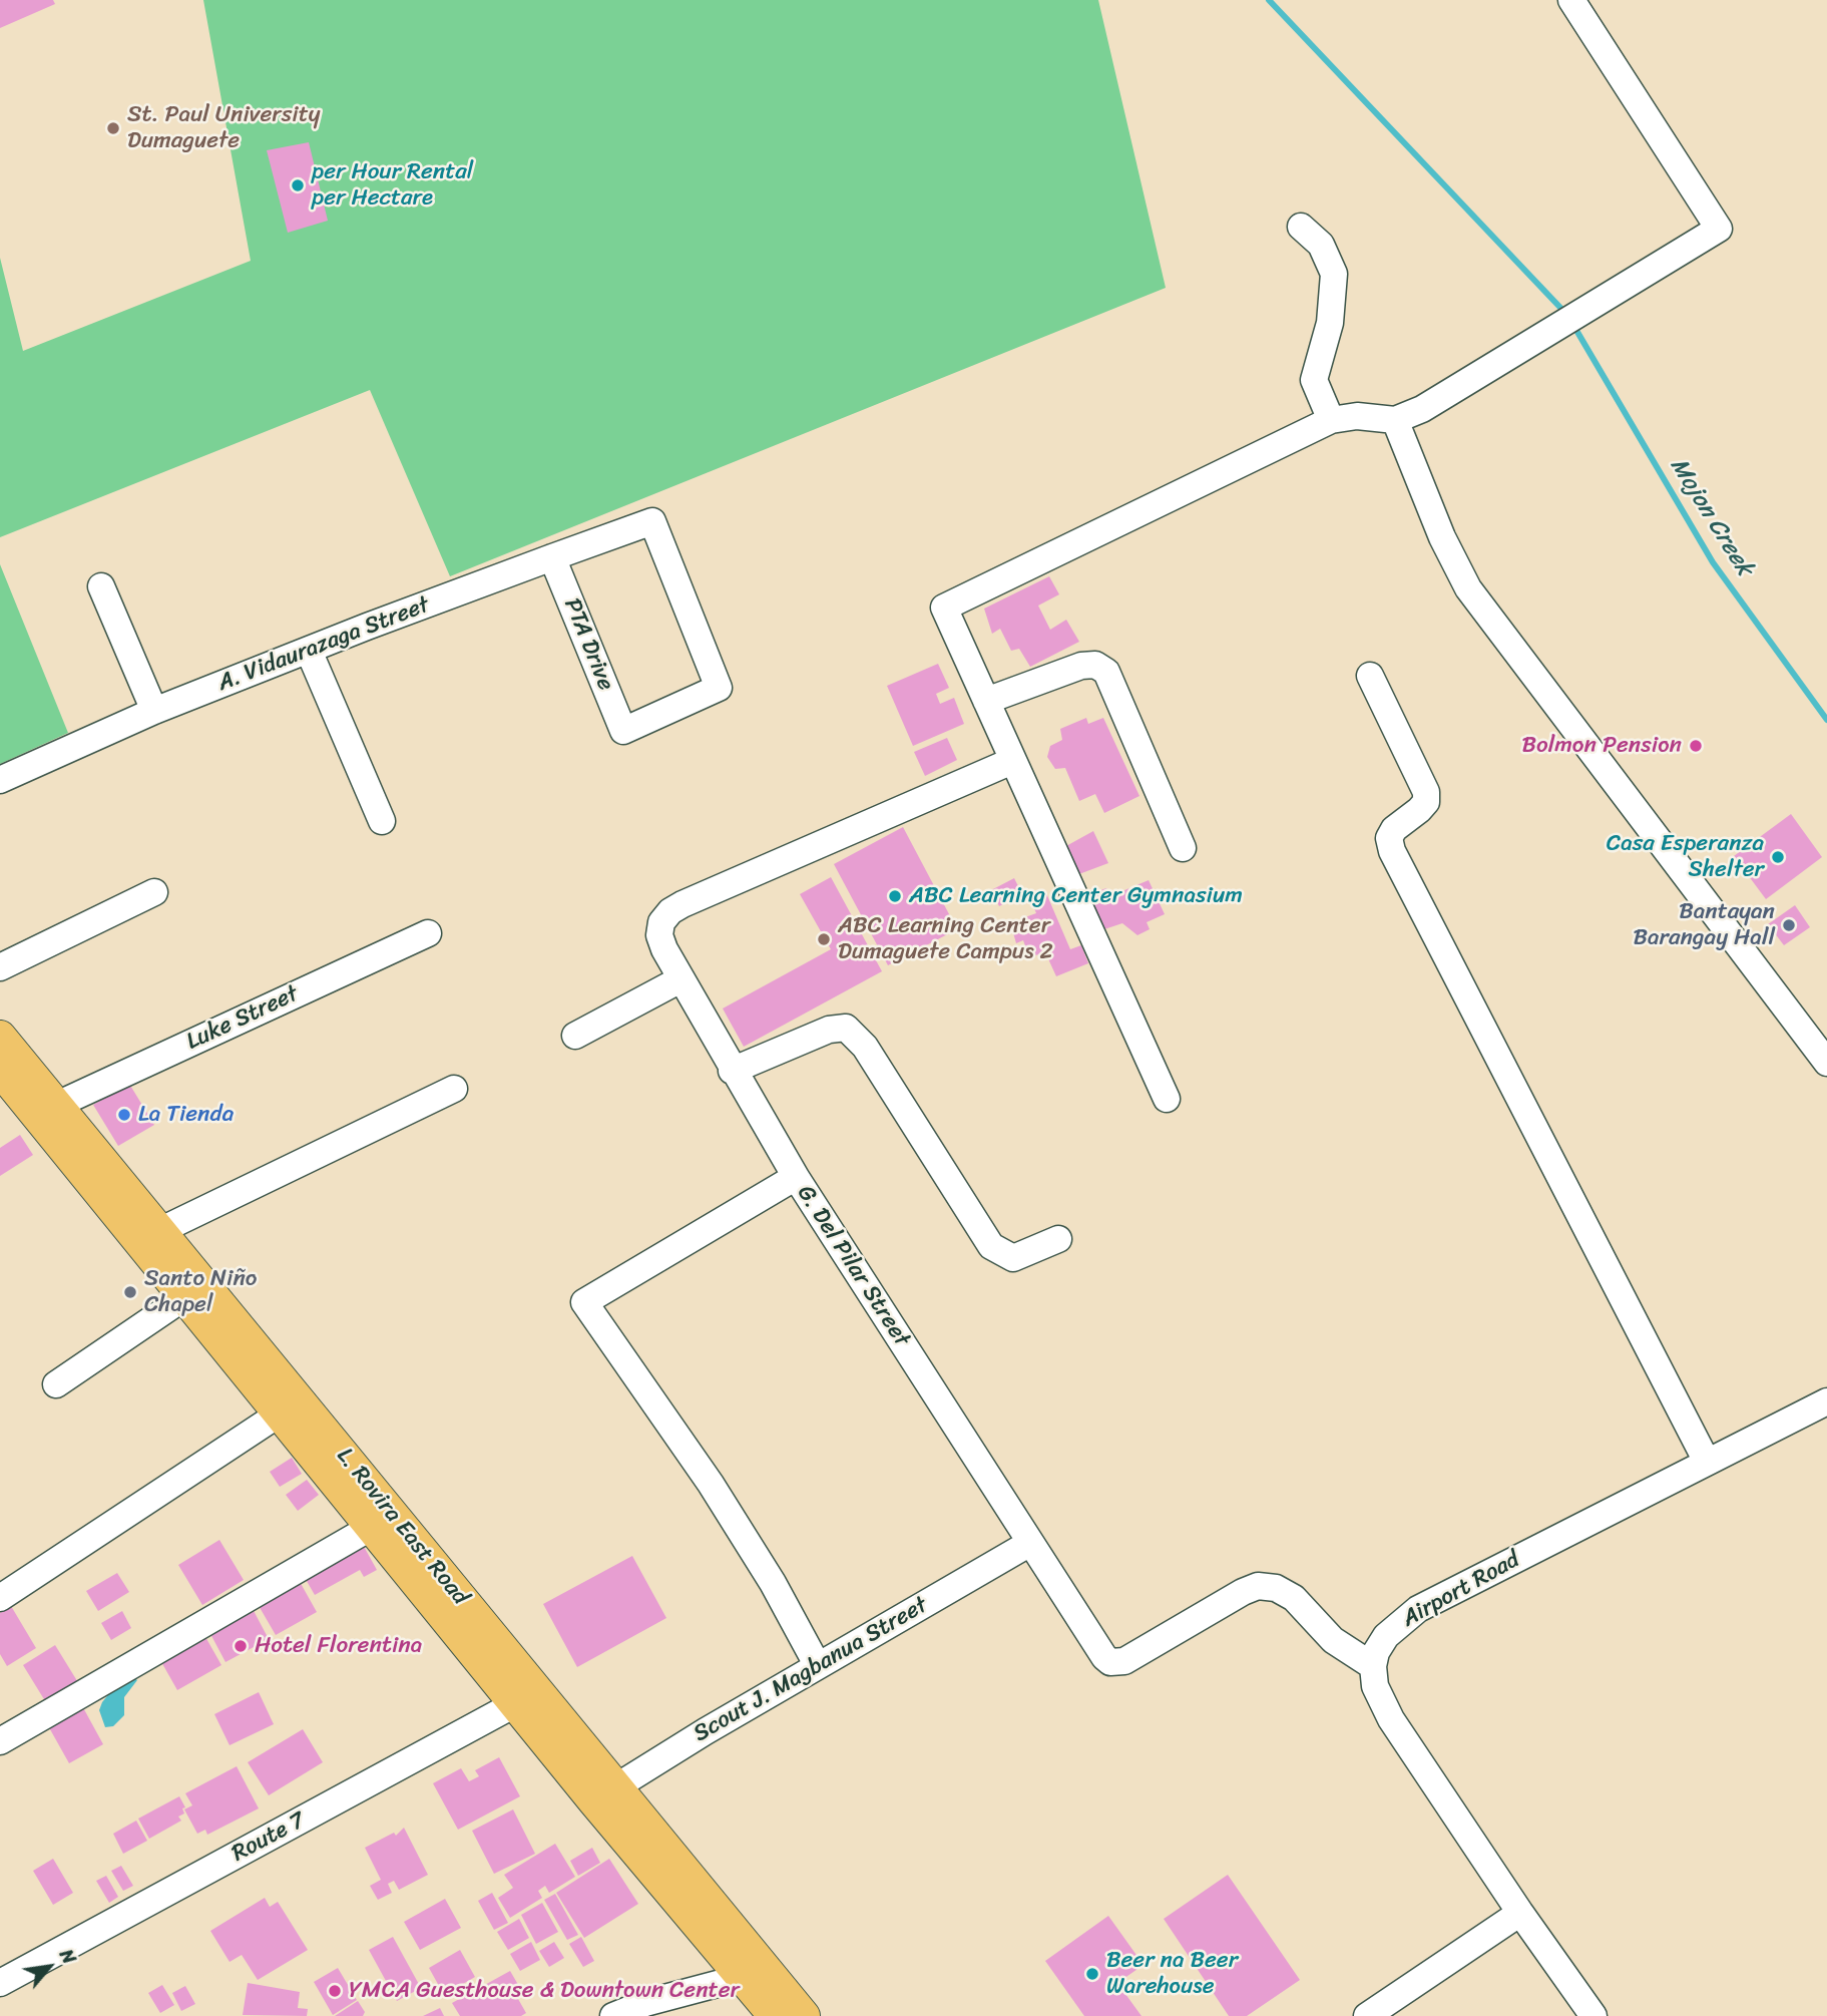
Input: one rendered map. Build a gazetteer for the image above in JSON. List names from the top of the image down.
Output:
{
  "streets": {
    "main road": ["L. Rovira East Road"],
    "street": [
      "A. Vidaurazaga Street",
      "PTA Drive",
      "Luke Street",
      "G. Del Pilar Street",
      "Airport Road",
      "Scout J. Magbanua Street",
      "Route 7"
    ]
  },
  "crossings": [
    ["A. Vidaurazaga Street", "PTA Drive"],
    ["Luke Street", "L. Rovira East Road"],
    ["G. Del Pilar Street", "Airport Road"],
    ["G. Del Pilar Street", "Scout J. Magbanua Street"],
    ["L. Rovira East Road", "Scout J. Magbanua Street"],
    ["L. Rovira East Road", "Route 7"]
  ],
  "water": ["Mojon Creek"],
  "places": [
    "St. Paul University Dumaguete",
    "per Hour Rental per Hectare",
    "Bolmon Pension",
    "Casa Esperanza Shelter",
    "ABC Learning Center Gymnasium",
    "Bantayan Barangay Hall",
    "ABC Learning Center Dumaguete Campus 2",
    "La Tienda",
    "Santo Niño Chapel",
    "Hotel Florentina",
    "Beer na Beer Warehouse",
    "YMCA Guesthouse & Downtown Center"
  ],
  "north": "top right"
}
